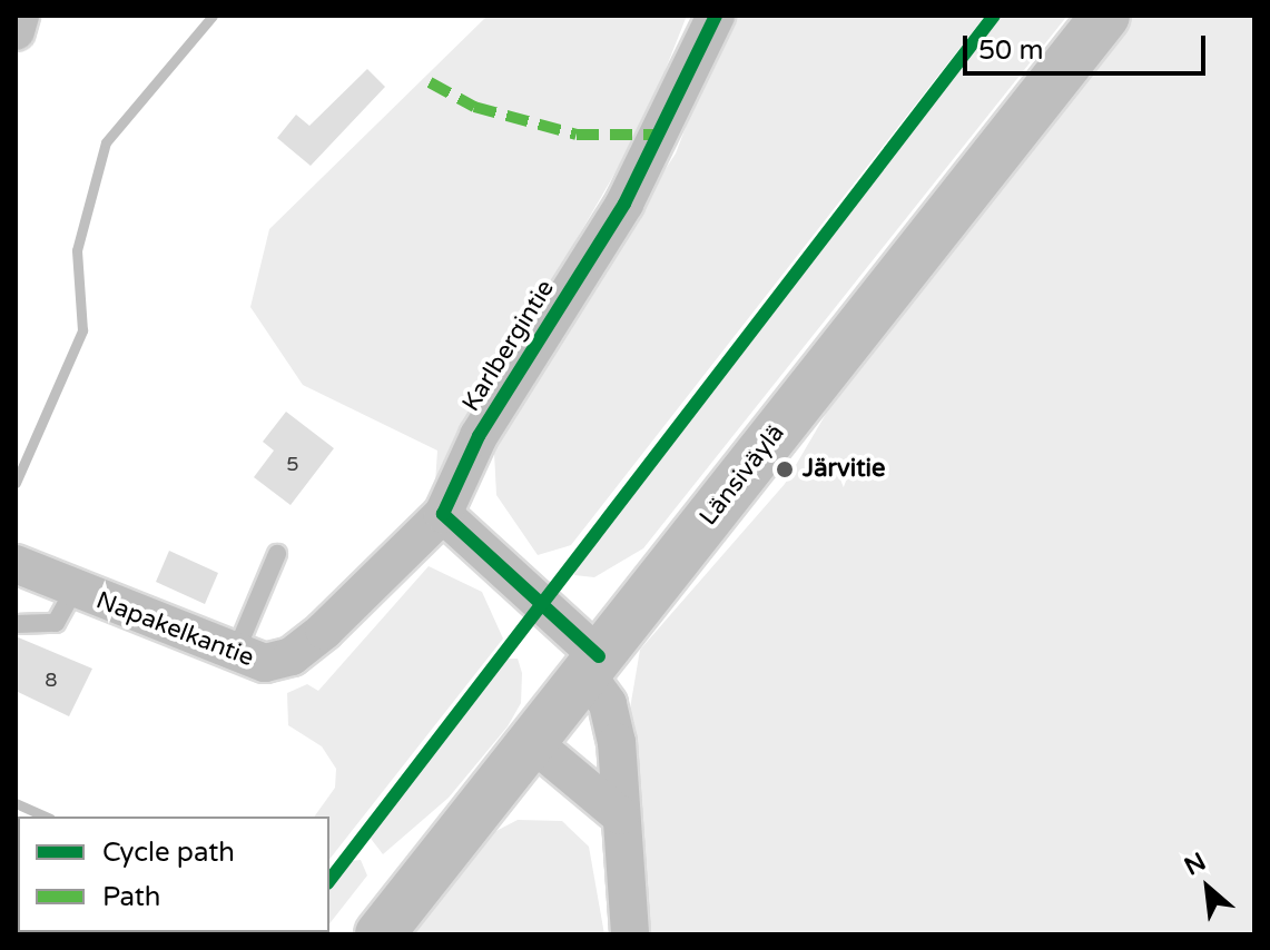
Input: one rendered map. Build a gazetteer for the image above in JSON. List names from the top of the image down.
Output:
{
  "streets": {
    "main road": ["Länsiväylä"],
    "street": ["Karlbergintie", "Napakelkantie"]
  },
  "crossings": [
    ["Karlbergintie", "Napakelkantie"]
  ],
  "places": ["Järvitie"],
  "house_numbers": ["5", "8"],
  "legend": ["Cycle path", "Path"],
  "scale_bar": "50 m",
  "north": "top left"
}
